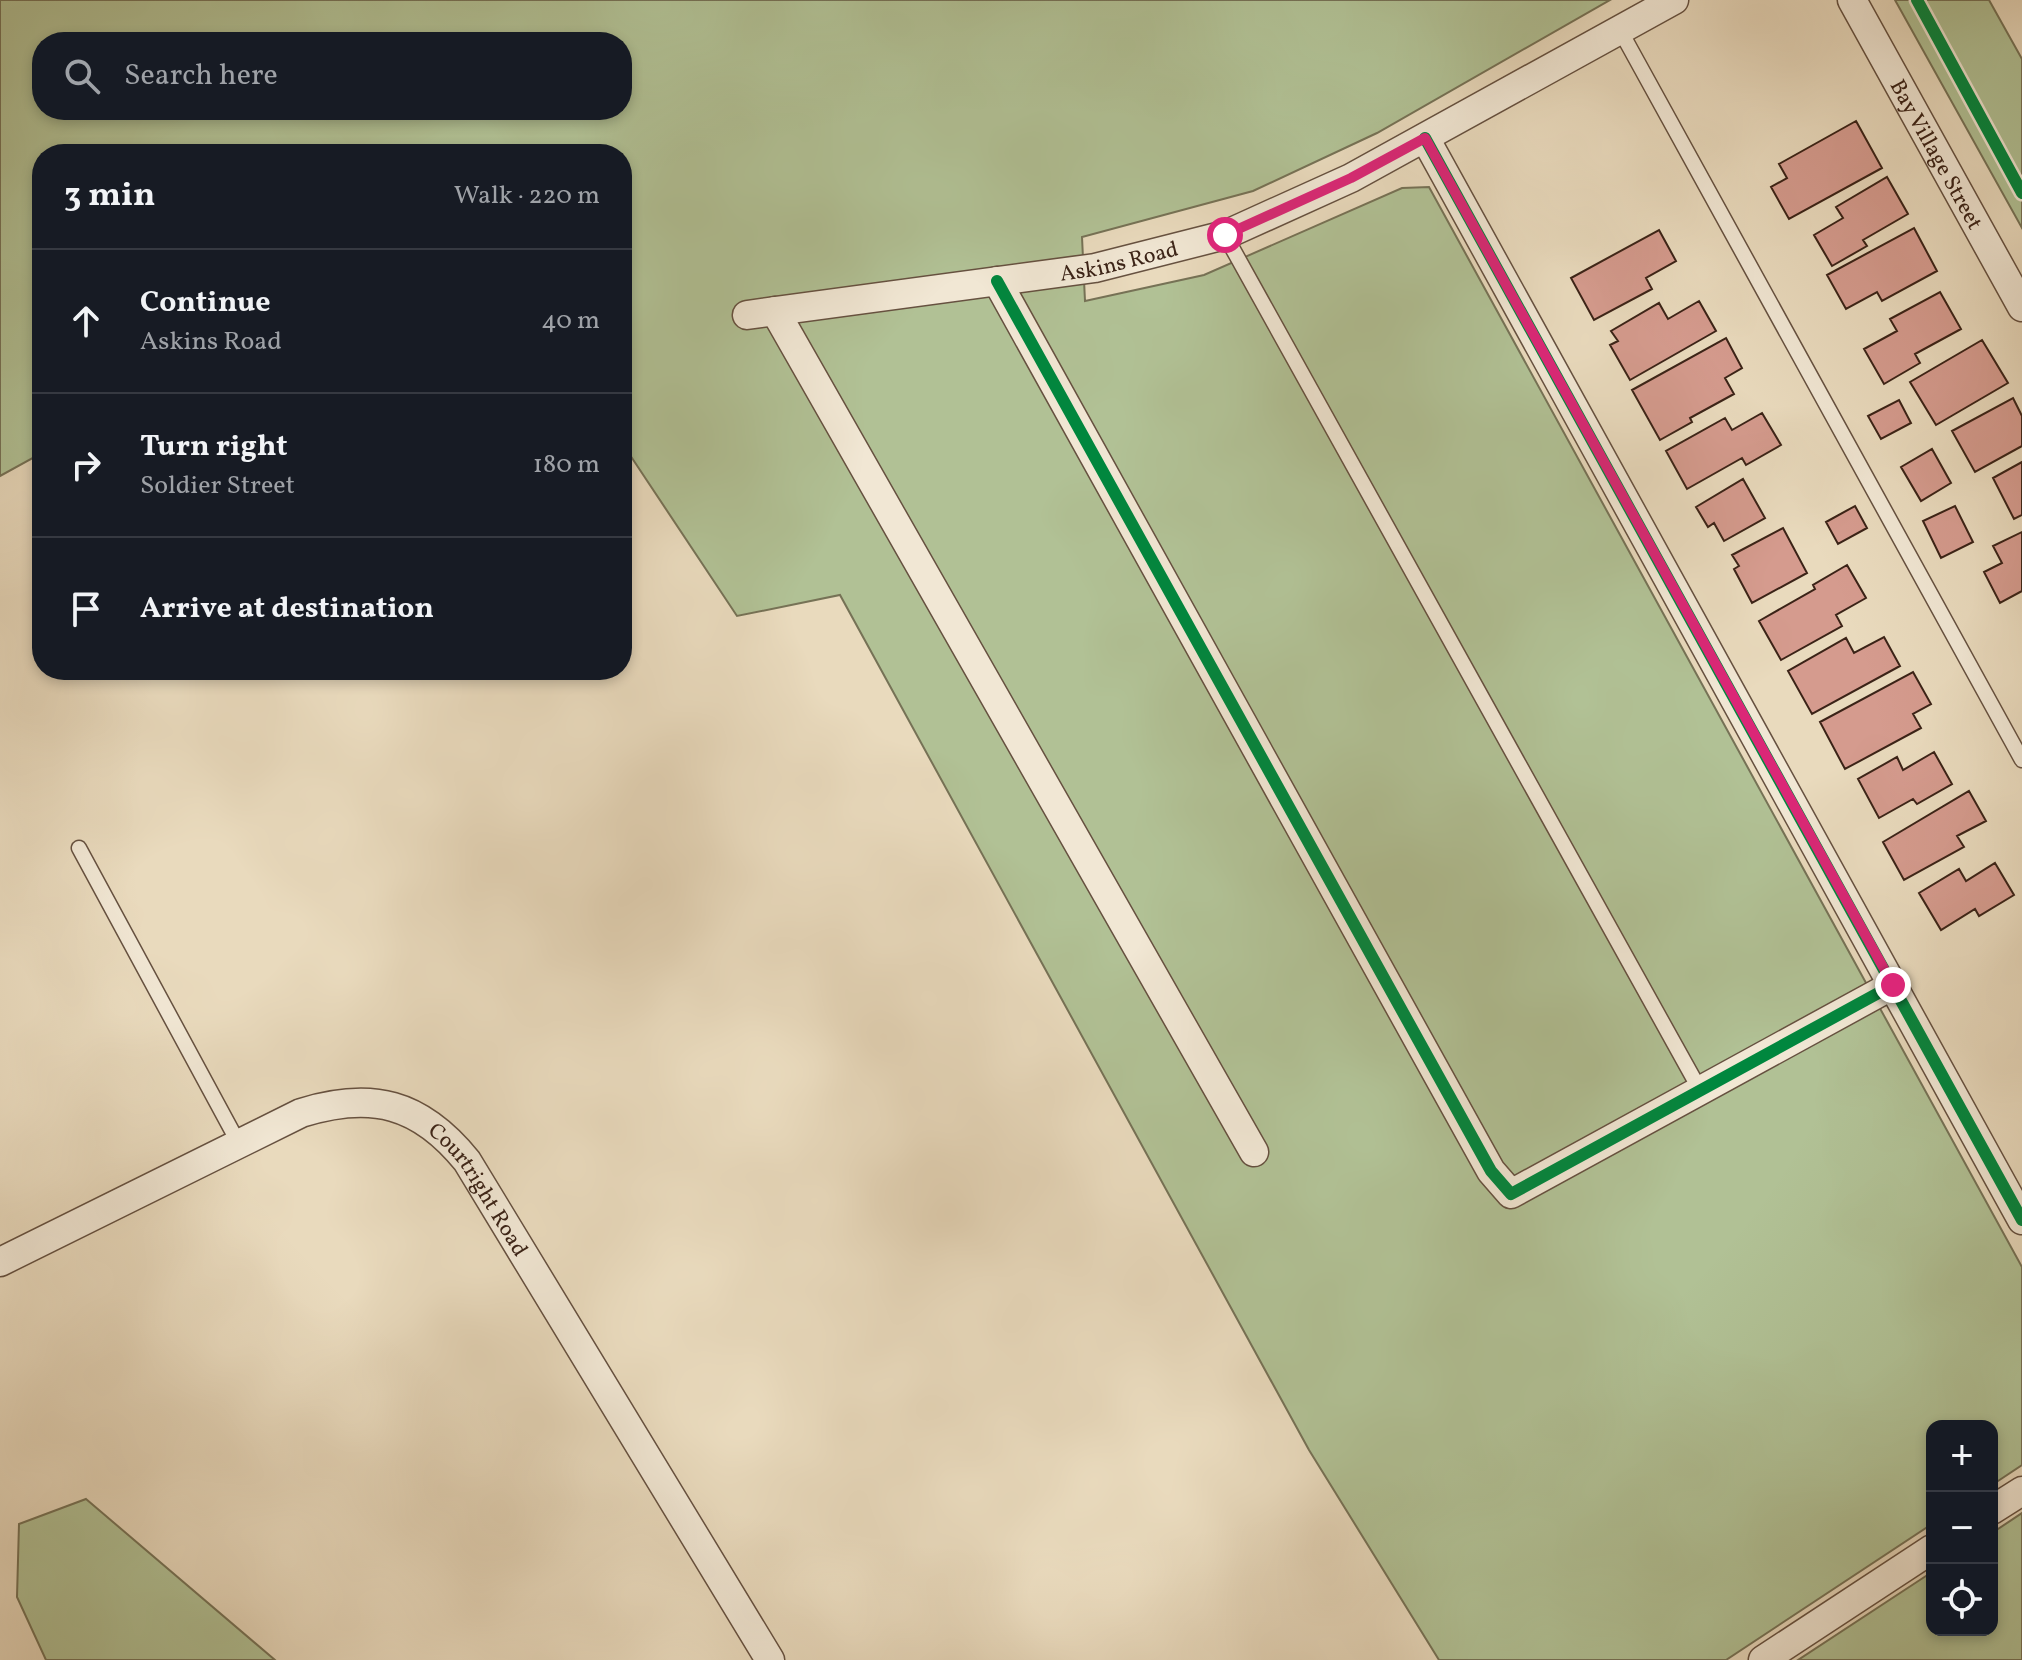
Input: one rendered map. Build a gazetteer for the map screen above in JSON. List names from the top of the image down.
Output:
{
  "streets": {
    "street": ["Bay Village Street", "Askins Road", "Courtright Road"]
  },
  "page": {
    "search": "Search here",
    "heading": ["3 min", "Walk · 220 m"],
    "list": [
      ["Continue", "Askins Road", "40 m"],
      ["Turn right", "Soldier Street", "180 m"],
      "Arrive at destination"
    ],
    "map_buttons": ["+", "−"]
  }
}
